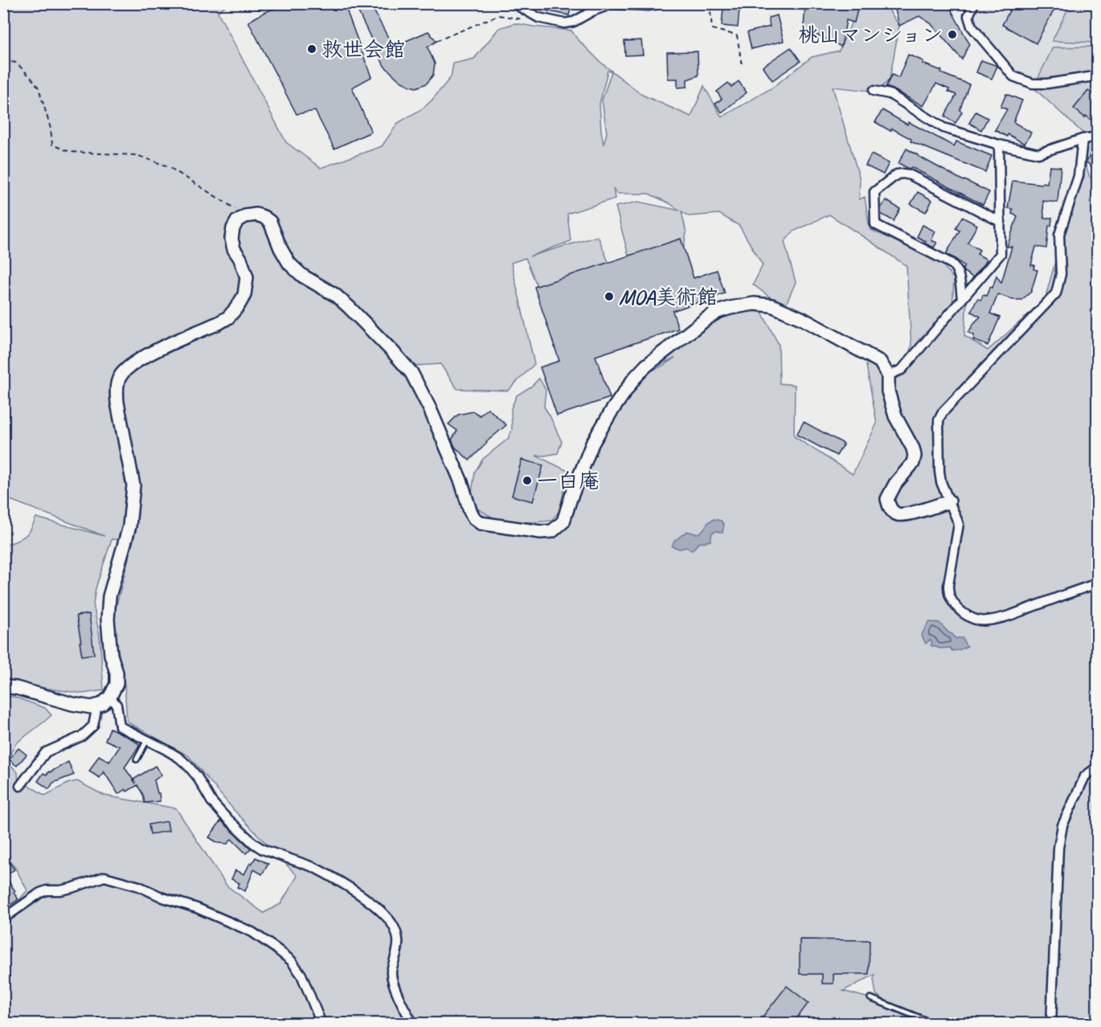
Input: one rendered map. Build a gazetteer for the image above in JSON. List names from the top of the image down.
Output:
{
  "places": [
    "桃山マンション",
    "救世会館",
    "MOA美術館",
    "一白庵"
  ]
}
